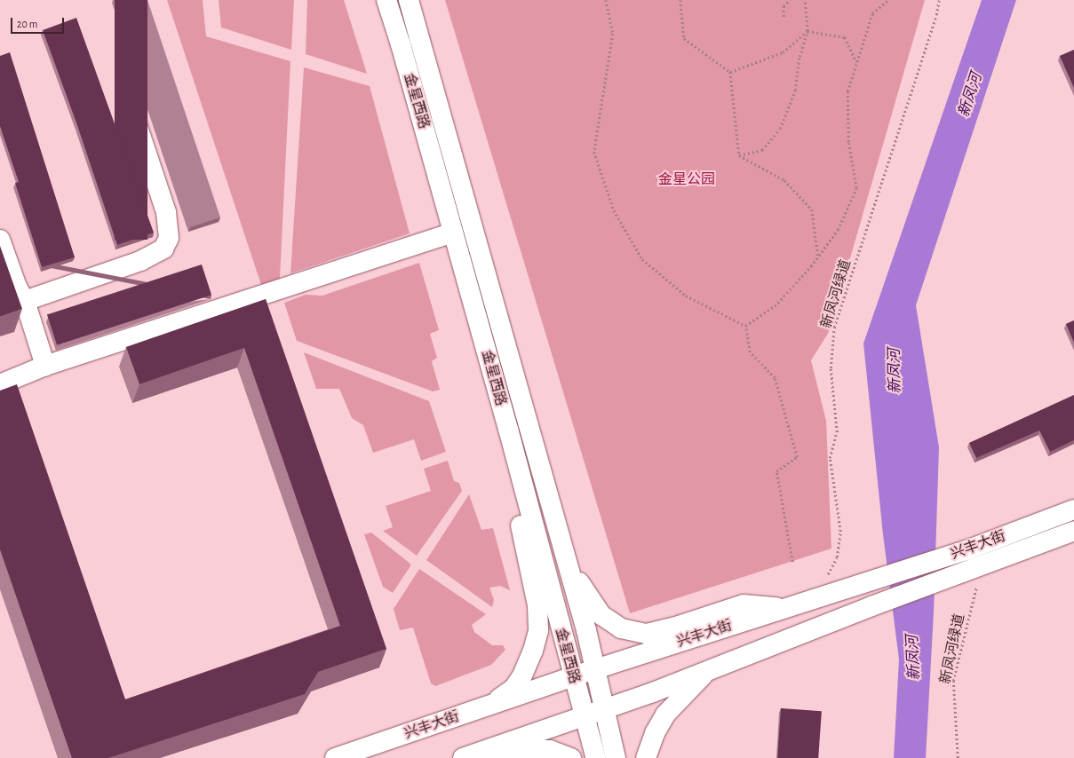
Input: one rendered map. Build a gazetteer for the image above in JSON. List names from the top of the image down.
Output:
{
  "streets": {
    "main road": ["金星西路", "兴丰大街"],
    "path": ["新凤河绿道"]
  },
  "crossings": [
    ["金星西路", "兴丰大街"],
    ["新凤河绿道", "兴丰大街"]
  ],
  "water": ["新凤河"],
  "parks": ["金星公园"],
  "scale_bar": "20 m"
}
